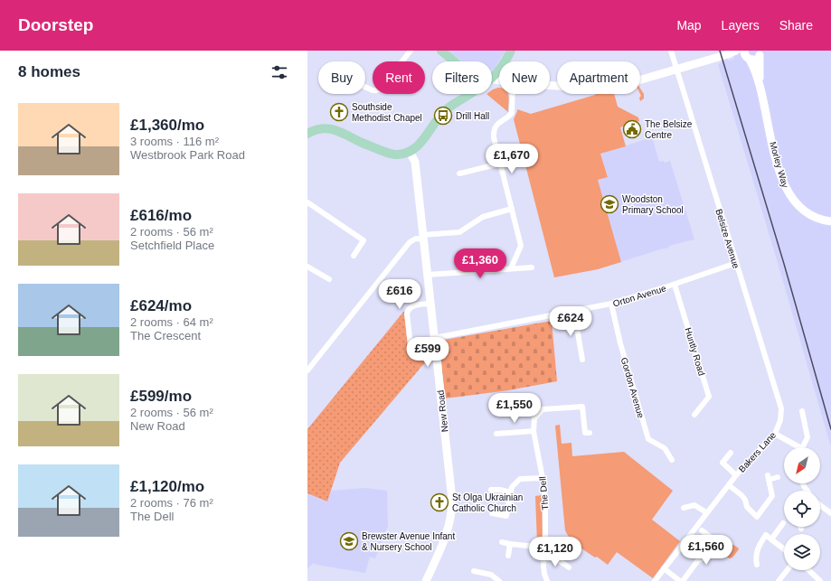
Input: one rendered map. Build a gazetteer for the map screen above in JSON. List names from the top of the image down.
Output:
{
  "streets": {
    "street": [
      "Morley Way",
      "Belsize Avenue",
      "Orton Avenue",
      "Huntly Road",
      "Gordon Avenue",
      "New Road",
      "Bakers Lane",
      "The Dell"
    ]
  },
  "crossings": [
    ["Belsize Avenue", "Orton Avenue"],
    ["Belsize Avenue", "Bakers Lane"],
    ["Orton Avenue", "Huntly Road"],
    ["Orton Avenue", "Gordon Avenue"],
    ["Orton Avenue", "New Road"]
  ],
  "places": {
    "church": ["Southside Methodist Chapel", "St Olga Ukrainian Catholic Church"],
    "bus stop": ["Drill Hall"],
    "public building": ["The Belsize Centre"],
    "school or university": ["Woodston Primary School", "Brewster Avenue Infant & Nursery School"]
  },
  "north": "bottom left",
  "page": {
    "header": "Doorstep",
    "nav": ["Map", "Layers", "Share"],
    "heading": "8 homes",
    "chip": [
      "Buy",
      "Rent",
      "Filters",
      "New",
      "Apartment"
    ],
    "list": [
      {
        "name": "£1,360/mo",
        "note": "3 rooms · 116 m² · Westbrook Park Road"
      },
      {
        "name": "£616/mo",
        "note": "2 rooms · 56 m² · Setchfield Place"
      },
      {
        "name": "£624/mo",
        "note": "2 rooms · 64 m² · The Crescent"
      },
      {
        "name": "£599/mo",
        "note": "2 rooms · 56 m² · New Road"
      },
      {
        "name": "£1,120/mo",
        "note": "2 rooms · 76 m² · The Dell"
      }
    ],
    "price": [
      "£1,670",
      "£1,360",
      "£616",
      "£624",
      "£599",
      "£1,550",
      "£1,560",
      "£1,120"
    ]
  }
}
